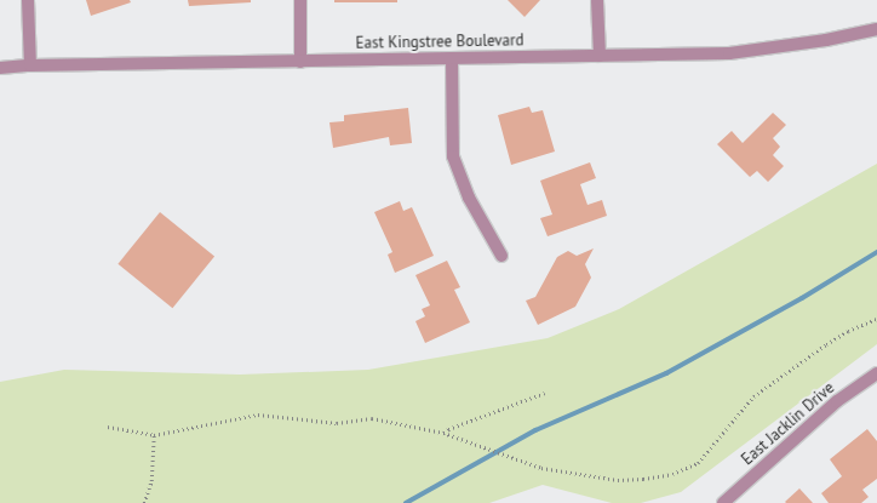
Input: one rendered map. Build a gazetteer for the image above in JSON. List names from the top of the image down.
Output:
{
  "streets": {
    "street": ["East Kingstree Boulevard", "East Jacklin Drive"]
  }
}
